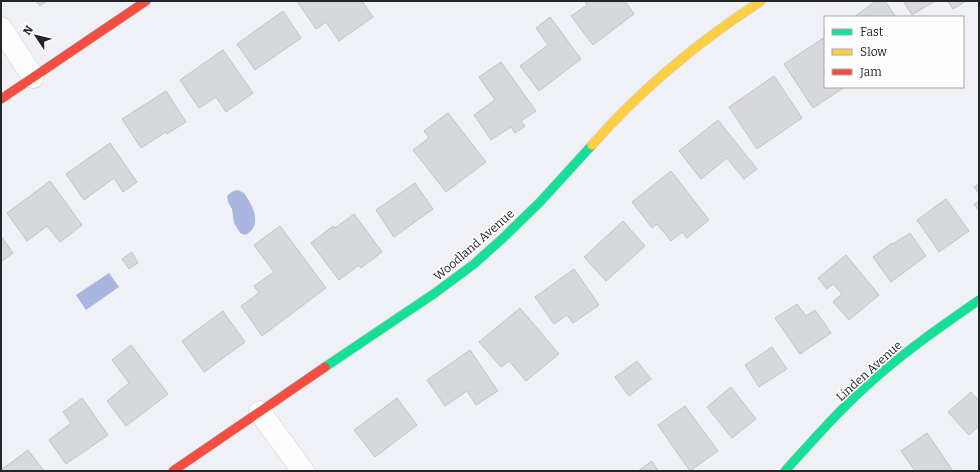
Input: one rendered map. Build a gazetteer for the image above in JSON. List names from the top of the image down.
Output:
{
  "streets": {
    "street": ["Woodland Avenue", "Linden Avenue"]
  },
  "legend": ["Fast", "Slow", "Jam"],
  "north": "top left"
}
